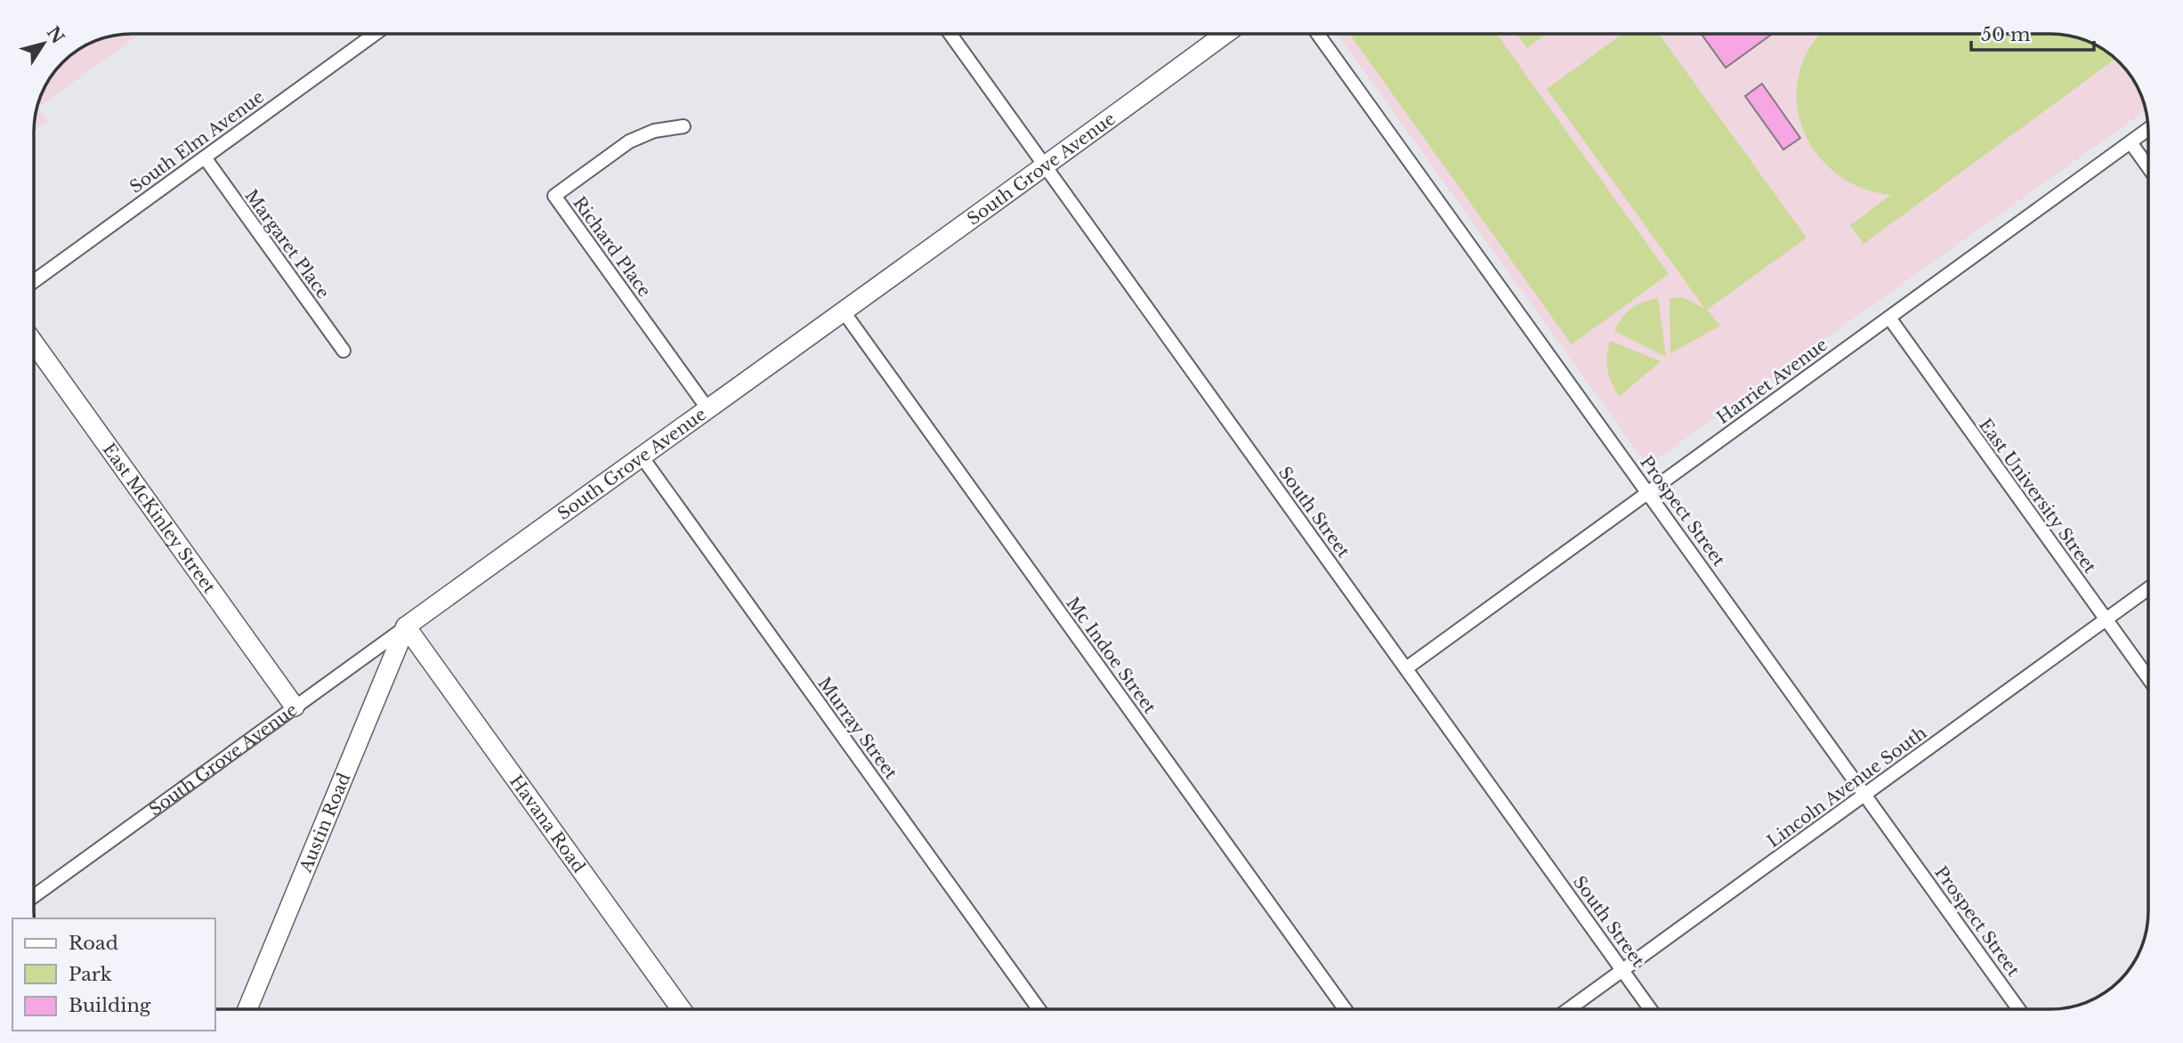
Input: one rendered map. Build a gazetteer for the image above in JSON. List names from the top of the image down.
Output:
{
  "streets": {
    "street": [
      "South Elm Avenue",
      "South Grove Avenue",
      "Margaret Place",
      "Richard Place",
      "Harriet Avenue",
      "East University Street",
      "Prospect Street",
      "South Street",
      "East McKinley Street",
      "Mc Indoe Street",
      "Murray Street",
      "Lincoln Avenue South",
      "Austin Road",
      "Havana Road"
    ]
  },
  "crossings": [
    ["South Elm Avenue", "Margaret Place"],
    ["South Grove Avenue", "Richard Place"],
    ["South Grove Avenue", "South Street"],
    ["South Grove Avenue", "East McKinley Street"],
    ["South Grove Avenue", "Mc Indoe Street"],
    ["South Grove Avenue", "Murray Street"],
    ["South Grove Avenue", "Austin Road"],
    ["South Grove Avenue", "Havana Road"],
    ["Harriet Avenue", "East University Street"],
    ["Harriet Avenue", "Prospect Street"],
    ["Harriet Avenue", "South Street"],
    ["East University Street", "Lincoln Avenue South"],
    ["Prospect Street", "Lincoln Avenue South"],
    ["South Street", "Lincoln Avenue South"],
    ["Austin Road", "Havana Road"]
  ],
  "legend": ["Road", "Park", "Building"],
  "scale_bar": "50 m",
  "north": "top right"
}
